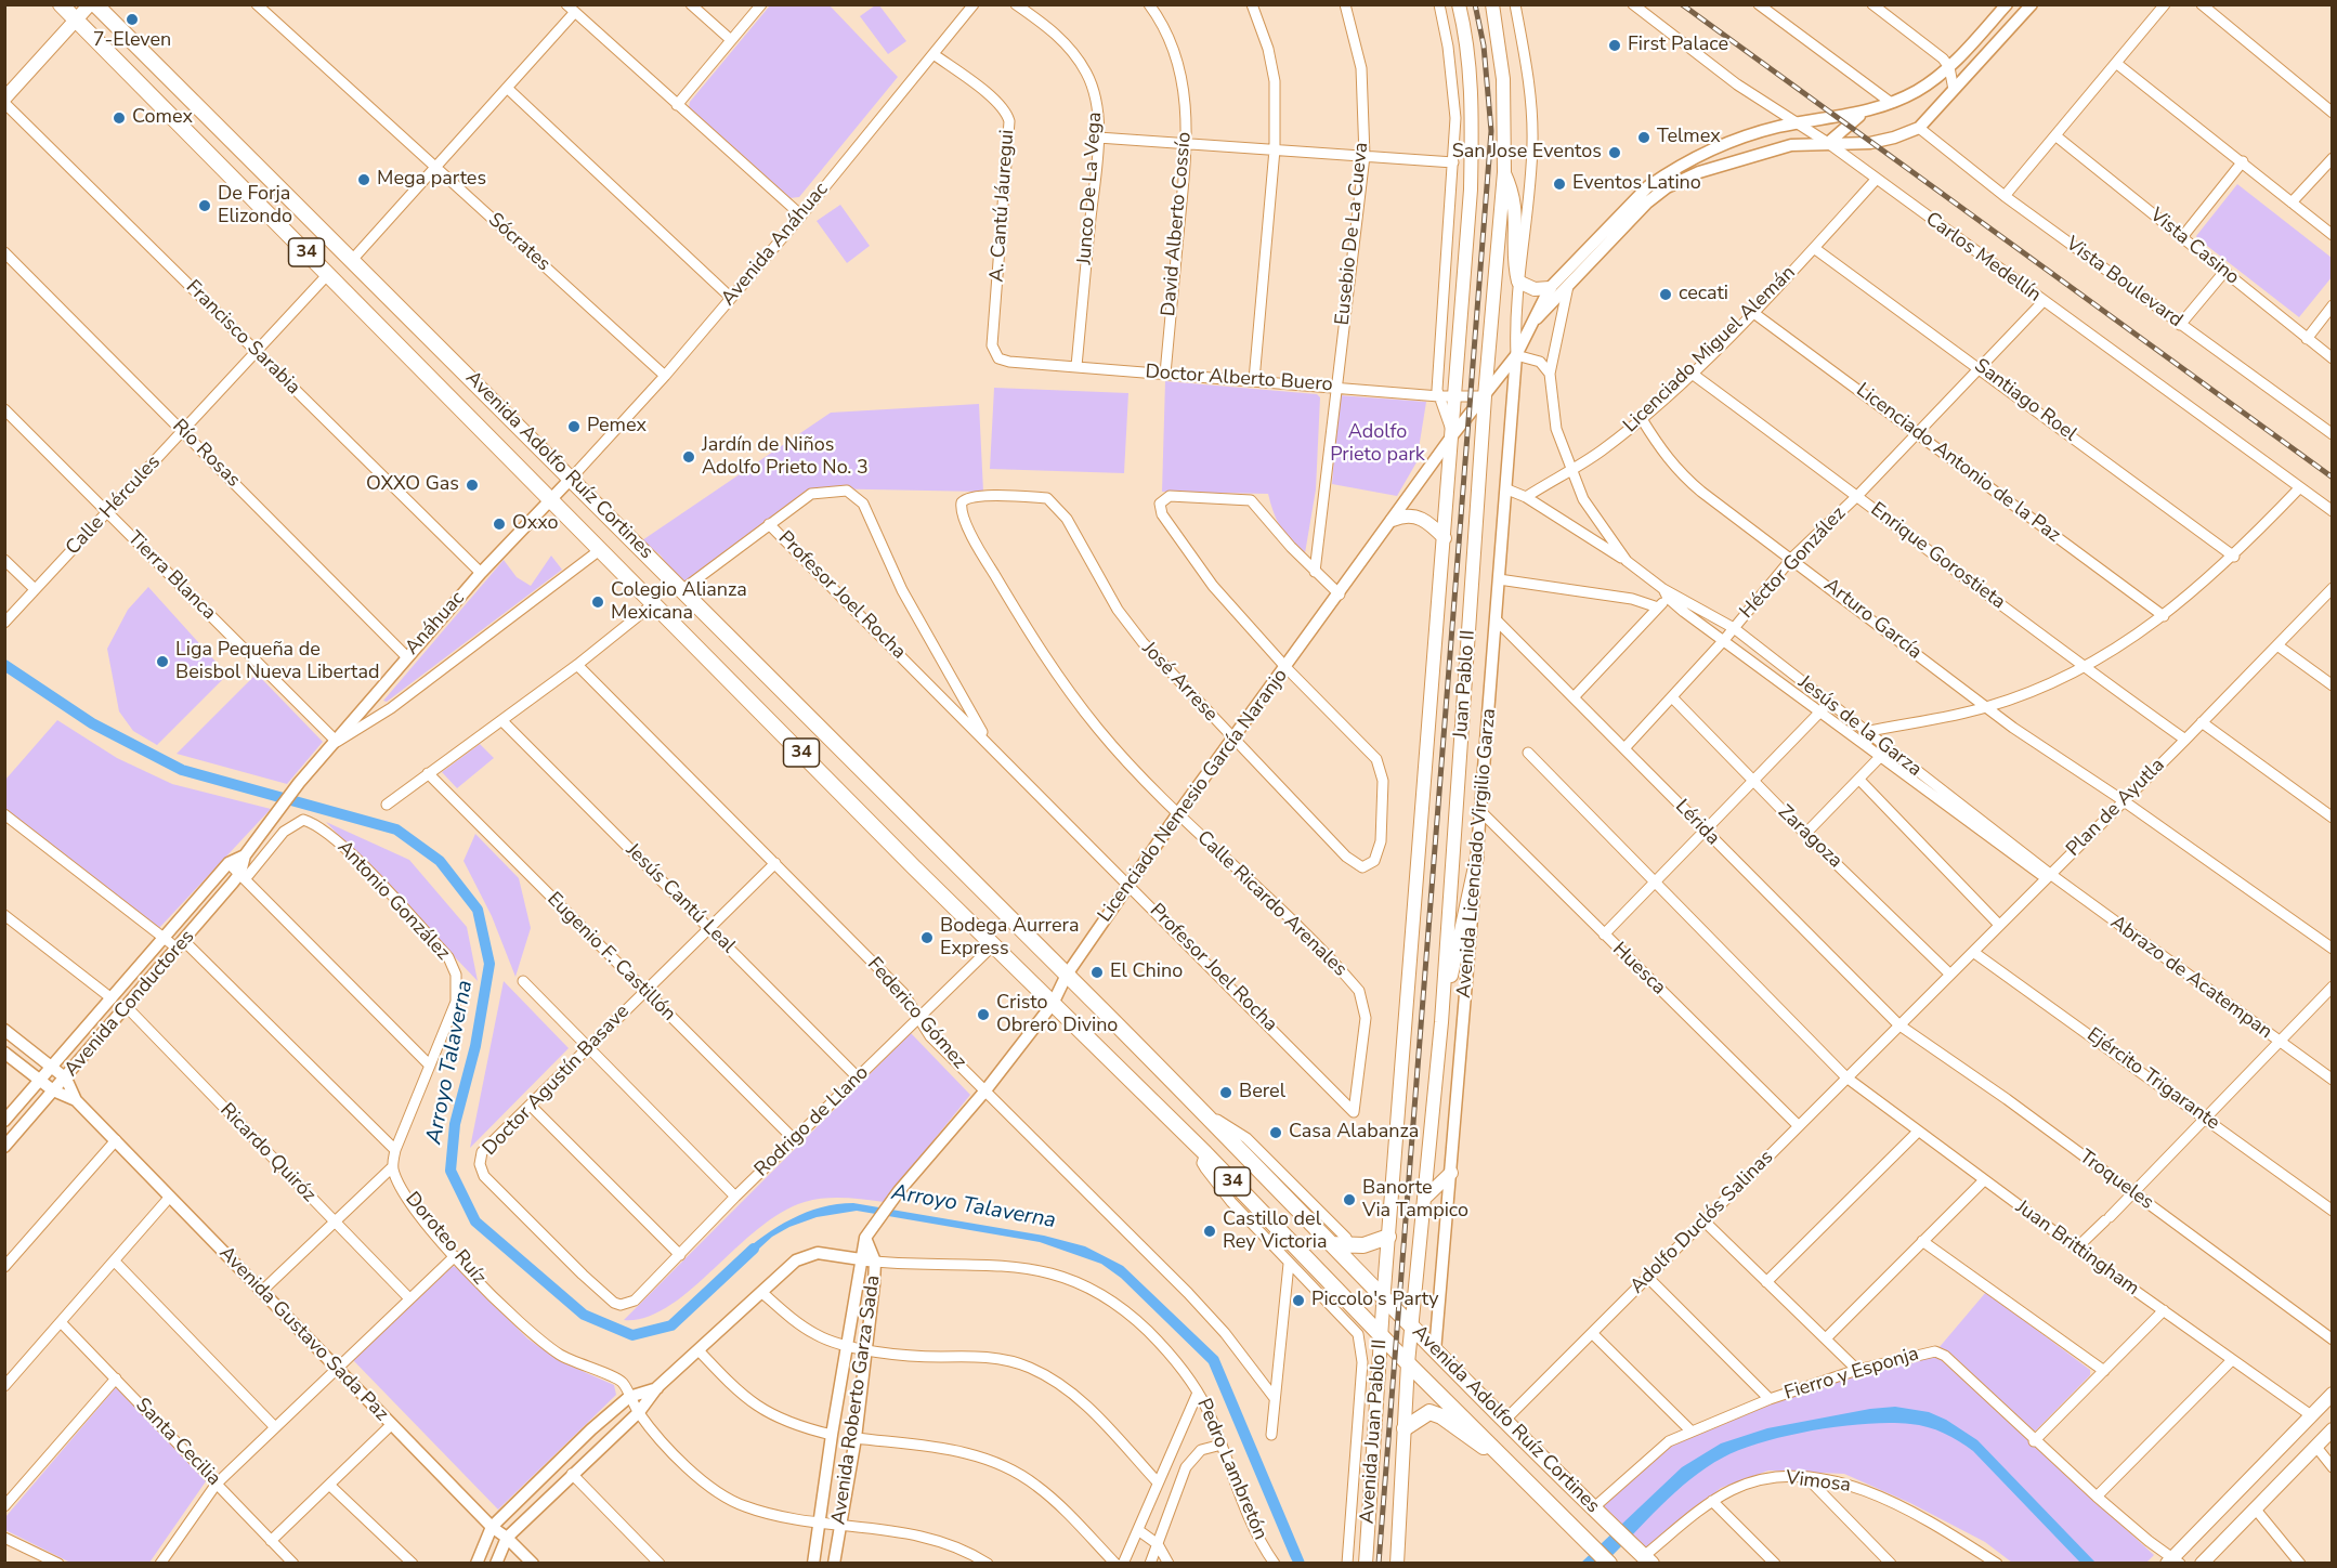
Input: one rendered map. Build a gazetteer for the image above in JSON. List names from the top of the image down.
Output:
{
  "streets": {
    "main road": [
      "34",
      "Avenida Adolfo Ruíz Cortines",
      "Juan Pablo II",
      "Avenida Juan Pablo II"
    ],
    "street": [
      "Junco De La Vega",
      "A. Cantú Jáuregui",
      "David Alberto Cossío",
      "Eusebio De La Cueva",
      "Sócrates",
      "Avenida Anáhuac",
      "Vista Casino",
      "Carlos Medellín",
      "Vista Boulevard",
      "Francisco Sarabia",
      "Licenciado Miguel Alemán",
      "Doctor Alberto Buero",
      "Santiago Roel",
      "Río Rosas",
      "Licenciado Antonio de la Paz",
      "Calle Hércules",
      "Enrique Gorostieta",
      "Héctor González",
      "Tierra Blanca",
      "Profesor Joel Rocha",
      "Arturo García",
      "Anáhuac",
      "José Arrese",
      "Jesús de la Garza",
      "Licenciado Nemesio García Naranjo",
      "Plan de Ayutla",
      "Lérida",
      "Zaragoza",
      "Avenida Licenciado Virgilio Garza",
      "Jesús Cantú Leal",
      "Antonio González",
      "Calle Ricardo Arenales",
      "Eugenio F. Castillón",
      "Huesca",
      "Abrazo de Acatempan",
      "Avenida Conductores",
      "Federico Gómez",
      "Ejército Trigarante",
      "Doctor Agustín Basave",
      "Rodrigo de Llano",
      "Ricardo Quiróz",
      "Troqueles",
      "Adolfo Duclós Salinas",
      "Doroteo Ruíz",
      "Juan Brittingham",
      "Avenida Gustavo Sada Paz",
      "Fierro y Esponja",
      "Avenida Roberto Garza Sada",
      "Santa Cecilia",
      "Pedro Lambretón",
      "Vimosa"
    ]
  },
  "crossings": [
    ["Junco De La Vega", "Doctor Alberto Buero"],
    ["A. Cantú Jáuregui", "Avenida Anáhuac"],
    ["A. Cantú Jáuregui", "Doctor Alberto Buero"],
    ["David Alberto Cossío", "Doctor Alberto Buero"],
    ["Eusebio De La Cueva", "Doctor Alberto Buero"],
    ["Sócrates", "Avenida Anáhuac"],
    ["Avenida Anáhuac", "Avenida Adolfo Ruíz Cortines"],
    ["Avenida Anáhuac", "Anáhuac"],
    ["Carlos Medellín", "Licenciado Miguel Alemán"],
    ["Carlos Medellín", "Héctor González"],
    ["Francisco Sarabia", "Calle Hércules"],
    ["Francisco Sarabia", "Anáhuac"],
    ["Licenciado Miguel Alemán", "Santiago Roel"],
    ["Licenciado Miguel Alemán", "Licenciado Antonio de la Paz"],
    ["Licenciado Miguel Alemán", "Enrique Gorostieta"],
    ["Licenciado Miguel Alemán", "Arturo García"],
    ["Licenciado Miguel Alemán", "Jesús de la Garza"],
    ["Doctor Alberto Buero", "Juan Pablo II"],
    ["Doctor Alberto Buero", "Licenciado Nemesio García Naranjo"],
    ["Santiago Roel", "Héctor González"],
    ["Río Rosas", "Calle Hércules"],
    ["Río Rosas", "Anáhuac"],
    ["Licenciado Antonio de la Paz", "Héctor González"],
    ["Avenida Adolfo Ruíz Cortines", "Calle Hércules"],
    ["Avenida Adolfo Ruíz Cortines", "Anáhuac"],
    ["Avenida Adolfo Ruíz Cortines", "Juan Pablo II"],
    ["Avenida Adolfo Ruíz Cortines", "Licenciado Nemesio García Naranjo"],
    ["Avenida Adolfo Ruíz Cortines", "Avenida Licenciado Virgilio Garza"],
    ["Avenida Adolfo Ruíz Cortines", "Rodrigo de Llano"],
    ["Avenida Adolfo Ruíz Cortines", "Adolfo Duclós Salinas"],
    ["Avenida Adolfo Ruíz Cortines", "Fierro y Esponja"],
    ["Avenida Adolfo Ruíz Cortines", "Avenida Juan Pablo II"],
    ["Avenida Adolfo Ruíz Cortines", "Vimosa"],
    ["Calle Hércules", "Tierra Blanca"],
    ["Enrique Gorostieta", "Héctor González"],
    ["Enrique Gorostieta", "Plan de Ayutla"],
    ["Héctor González", "Arturo García"],
    ["Héctor González", "Jesús de la Garza"],
    ["Héctor González", "Lérida"],
    ["Héctor González", "Zaragoza"],
    ["Tierra Blanca", "Anáhuac"],
    ["Profesor Joel Rocha", "Licenciado Nemesio García Naranjo"],
    ["Profesor Joel Rocha", "Calle Ricardo Arenales"],
    ["Arturo García", "Plan de Ayutla"],
    ["Anáhuac", "Avenida Conductores"],
    ["José Arrese", "Licenciado Nemesio García Naranjo"],
    ["José Arrese", "Calle Ricardo Arenales"],
    ["Juan Pablo II", "Licenciado Nemesio García Naranjo"],
    ["Juan Pablo II", "Avenida Juan Pablo II"],
    ["Jesús de la Garza", "Plan de Ayutla"],
    ["Jesús de la Garza", "Abrazo de Acatempan"],
    ["Licenciado Nemesio García Naranjo", "Avenida Licenciado Virgilio Garza"],
    ["Licenciado Nemesio García Naranjo", "Calle Ricardo Arenales"],
    ["Licenciado Nemesio García Naranjo", "Federico Gómez"],
    ["Licenciado Nemesio García Naranjo", "Avenida Roberto Garza Sada"],
    ["Plan de Ayutla", "Lérida"],
    ["Plan de Ayutla", "Zaragoza"],
    ["Plan de Ayutla", "Abrazo de Acatempan"],
    ["Plan de Ayutla", "Ejército Trigarante"],
    ["Plan de Ayutla", "Troqueles"],
    ["Plan de Ayutla", "Adolfo Duclós Salinas"],
    ["Lérida", "Avenida Licenciado Virgilio Garza"],
    ["Lérida", "Troqueles"],
    ["Lérida", "Adolfo Duclós Salinas"],
    ["Avenida Licenciado Virgilio Garza", "Huesca"],
    ["Jesús Cantú Leal", "Doctor Agustín Basave"],
    ["Jesús Cantú Leal", "Rodrigo de Llano"],
    ["Antonio González", "Avenida Conductores"],
    ["Eugenio F. Castillón", "Doctor Agustín Basave"],
    ["Eugenio F. Castillón", "Rodrigo de Llano"],
    ["Huesca", "Adolfo Duclós Salinas"],
    ["Avenida Conductores", "Ricardo Quiróz"],
    ["Avenida Conductores", "Avenida Gustavo Sada Paz"],
    ["Federico Gómez", "Doctor Agustín Basave"],
    ["Federico Gómez", "Rodrigo de Llano"],
    ["Doctor Agustín Basave", "Rodrigo de Llano"],
    ["Troqueles", "Adolfo Duclós Salinas"],
    ["Adolfo Duclós Salinas", "Juan Brittingham"],
    ["Avenida Roberto Garza Sada", "Pedro Lambretón"]
  ],
  "water": ["Arroyo Talaverna"],
  "parks": ["Adolfo Prieto park"],
  "places": [
    "7-Eleven",
    "First Palace",
    "Comex",
    "Telmex",
    "San Jose Eventos",
    "Mega partes",
    "Eventos Latino",
    "De Forja Elizondo",
    "cecati",
    "Pemex",
    "Jardín de Niños Adolfo Prieto No. 3",
    "OXXO Gas",
    "Oxxo",
    "Colegio Alianza Mexicana",
    "Liga Pequeña de Beisbol Nueva Libertad",
    "Bodega Aurrera Express",
    "El Chino",
    "Cristo Obrero Divino",
    "Berel",
    "Casa Alabanza",
    "Banorte Via Tampico",
    "Castillo del Rey Victoria",
    "Piccolo's Party"
  ]
}
